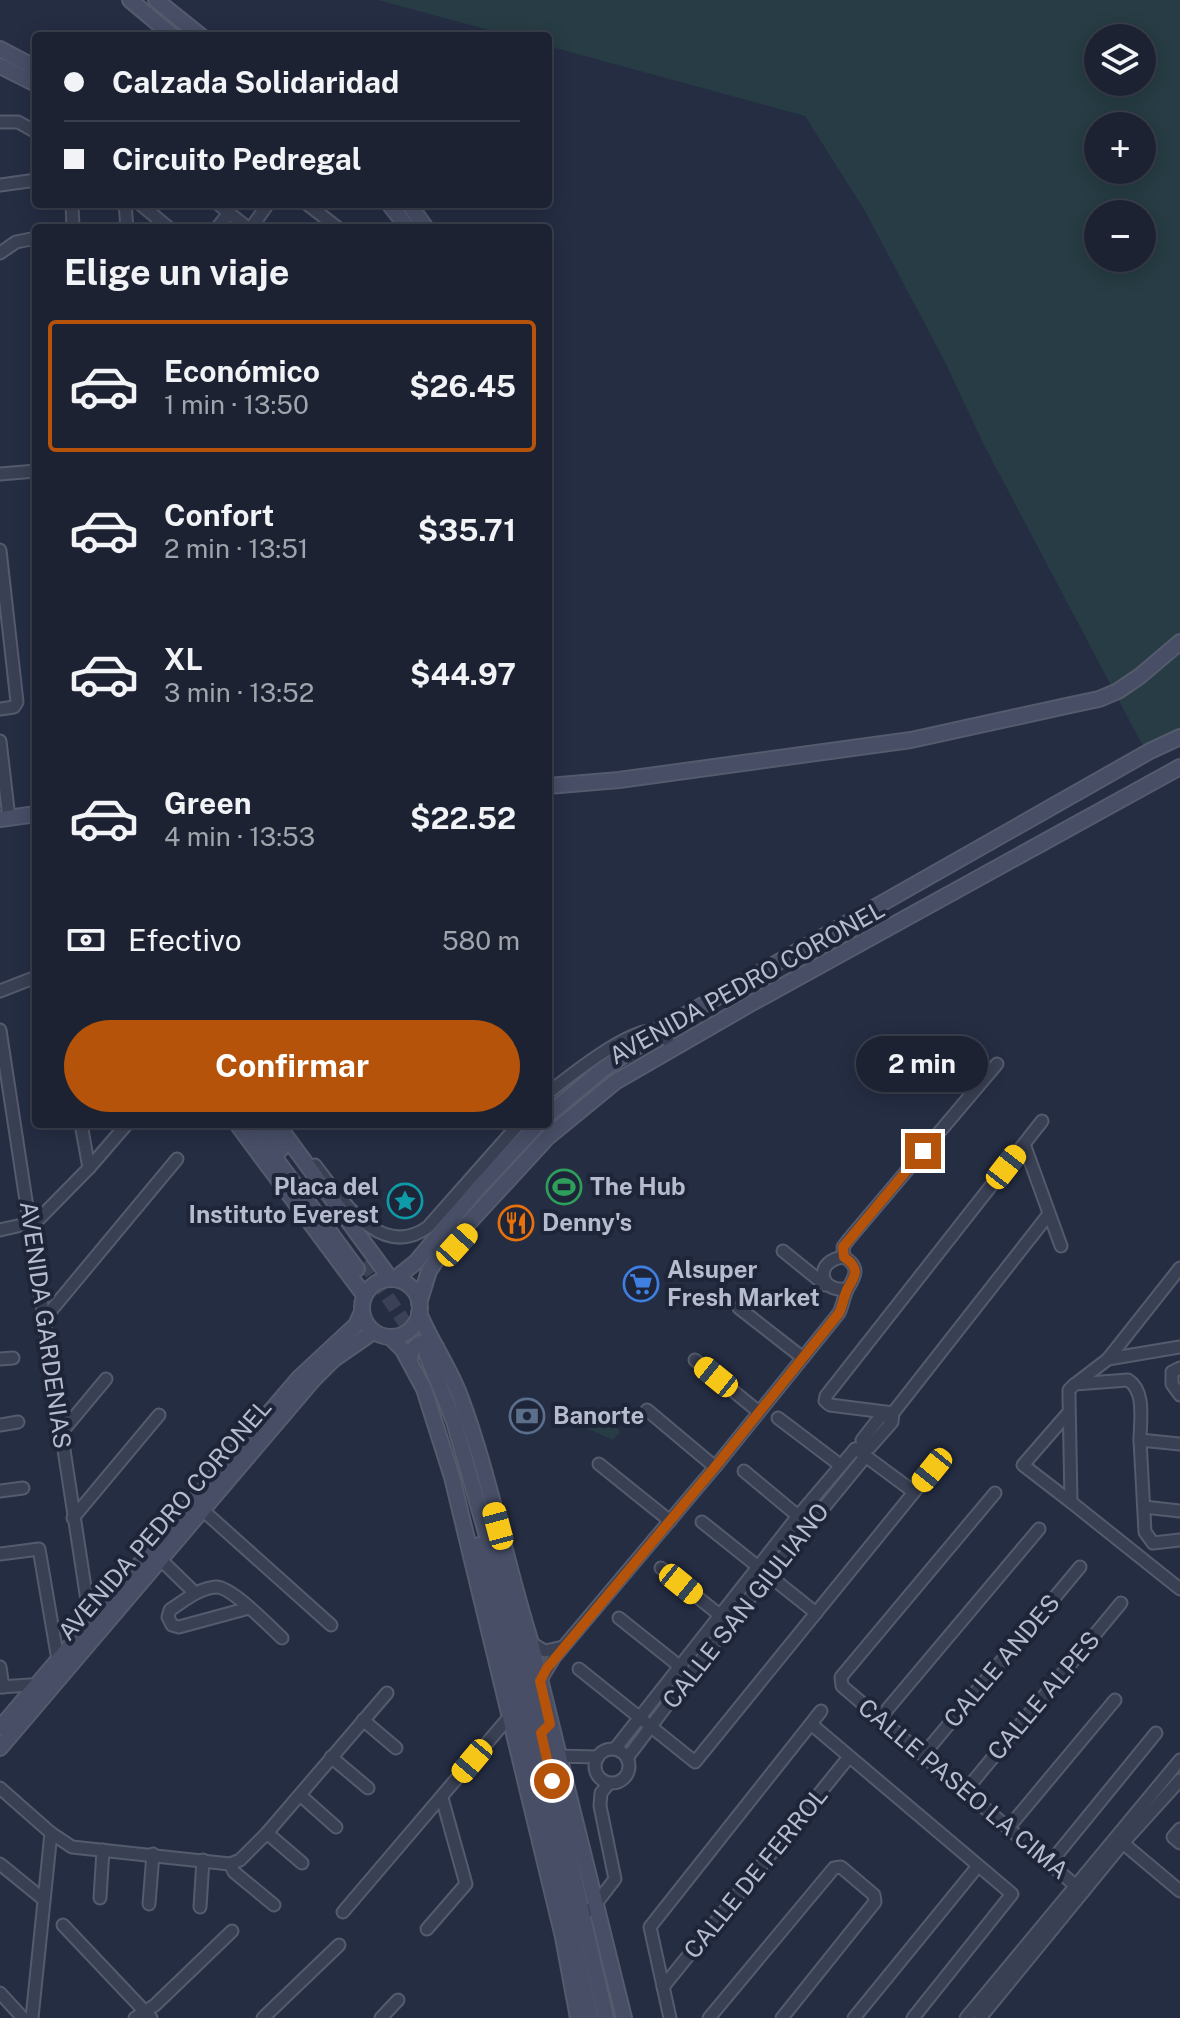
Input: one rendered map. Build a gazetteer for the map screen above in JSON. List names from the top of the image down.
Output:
{
  "streets": {
    "main road": ["AVENIDA PEDRO CORONEL"],
    "street": [
      "AVENIDA GARDENIAS",
      "CALLE SAN GIULIANO",
      "CALLE ANDES",
      "CALLE ALPES",
      "CALLE PASEO LA CIMA",
      "CALLE DE FERROL"
    ]
  },
  "crossings": [
    ["AVENIDA PEDRO CORONEL", "AVENIDA GARDENIAS"],
    ["CALLE ANDES", "CALLE PASEO LA CIMA"],
    ["CALLE ALPES", "CALLE PASEO LA CIMA"]
  ],
  "places": {
    "sports": ["The Hub"],
    "place": ["Placa del Instituto Everest"],
    "restaurant": ["Denny's"],
    "supermarket": ["Alsuper Fresh Market"],
    "bank": ["Banorte"]
  },
  "page": {
    "map_buttons": ["+", "−"],
    "banner": ["Calzada Solidaridad", "Circuito Pedregal"],
    "heading": "Elige un viaje",
    "list": [
      {
        "name": "Económico",
        "note": "1 min · 13:50",
        "value": "$26.45"
      },
      {
        "name": "Confort",
        "note": "2 min · 13:51",
        "value": "$35.71"
      },
      {
        "name": "XL",
        "note": "3 min · 13:52",
        "value": "$44.97"
      },
      {
        "name": "Green",
        "note": "4 min · 13:53",
        "value": "$22.52"
      }
    ],
    "pay": ["Efectivo", "580 m"],
    "buttons": "Confirmar",
    "bubble": "2 min"
  }
}
